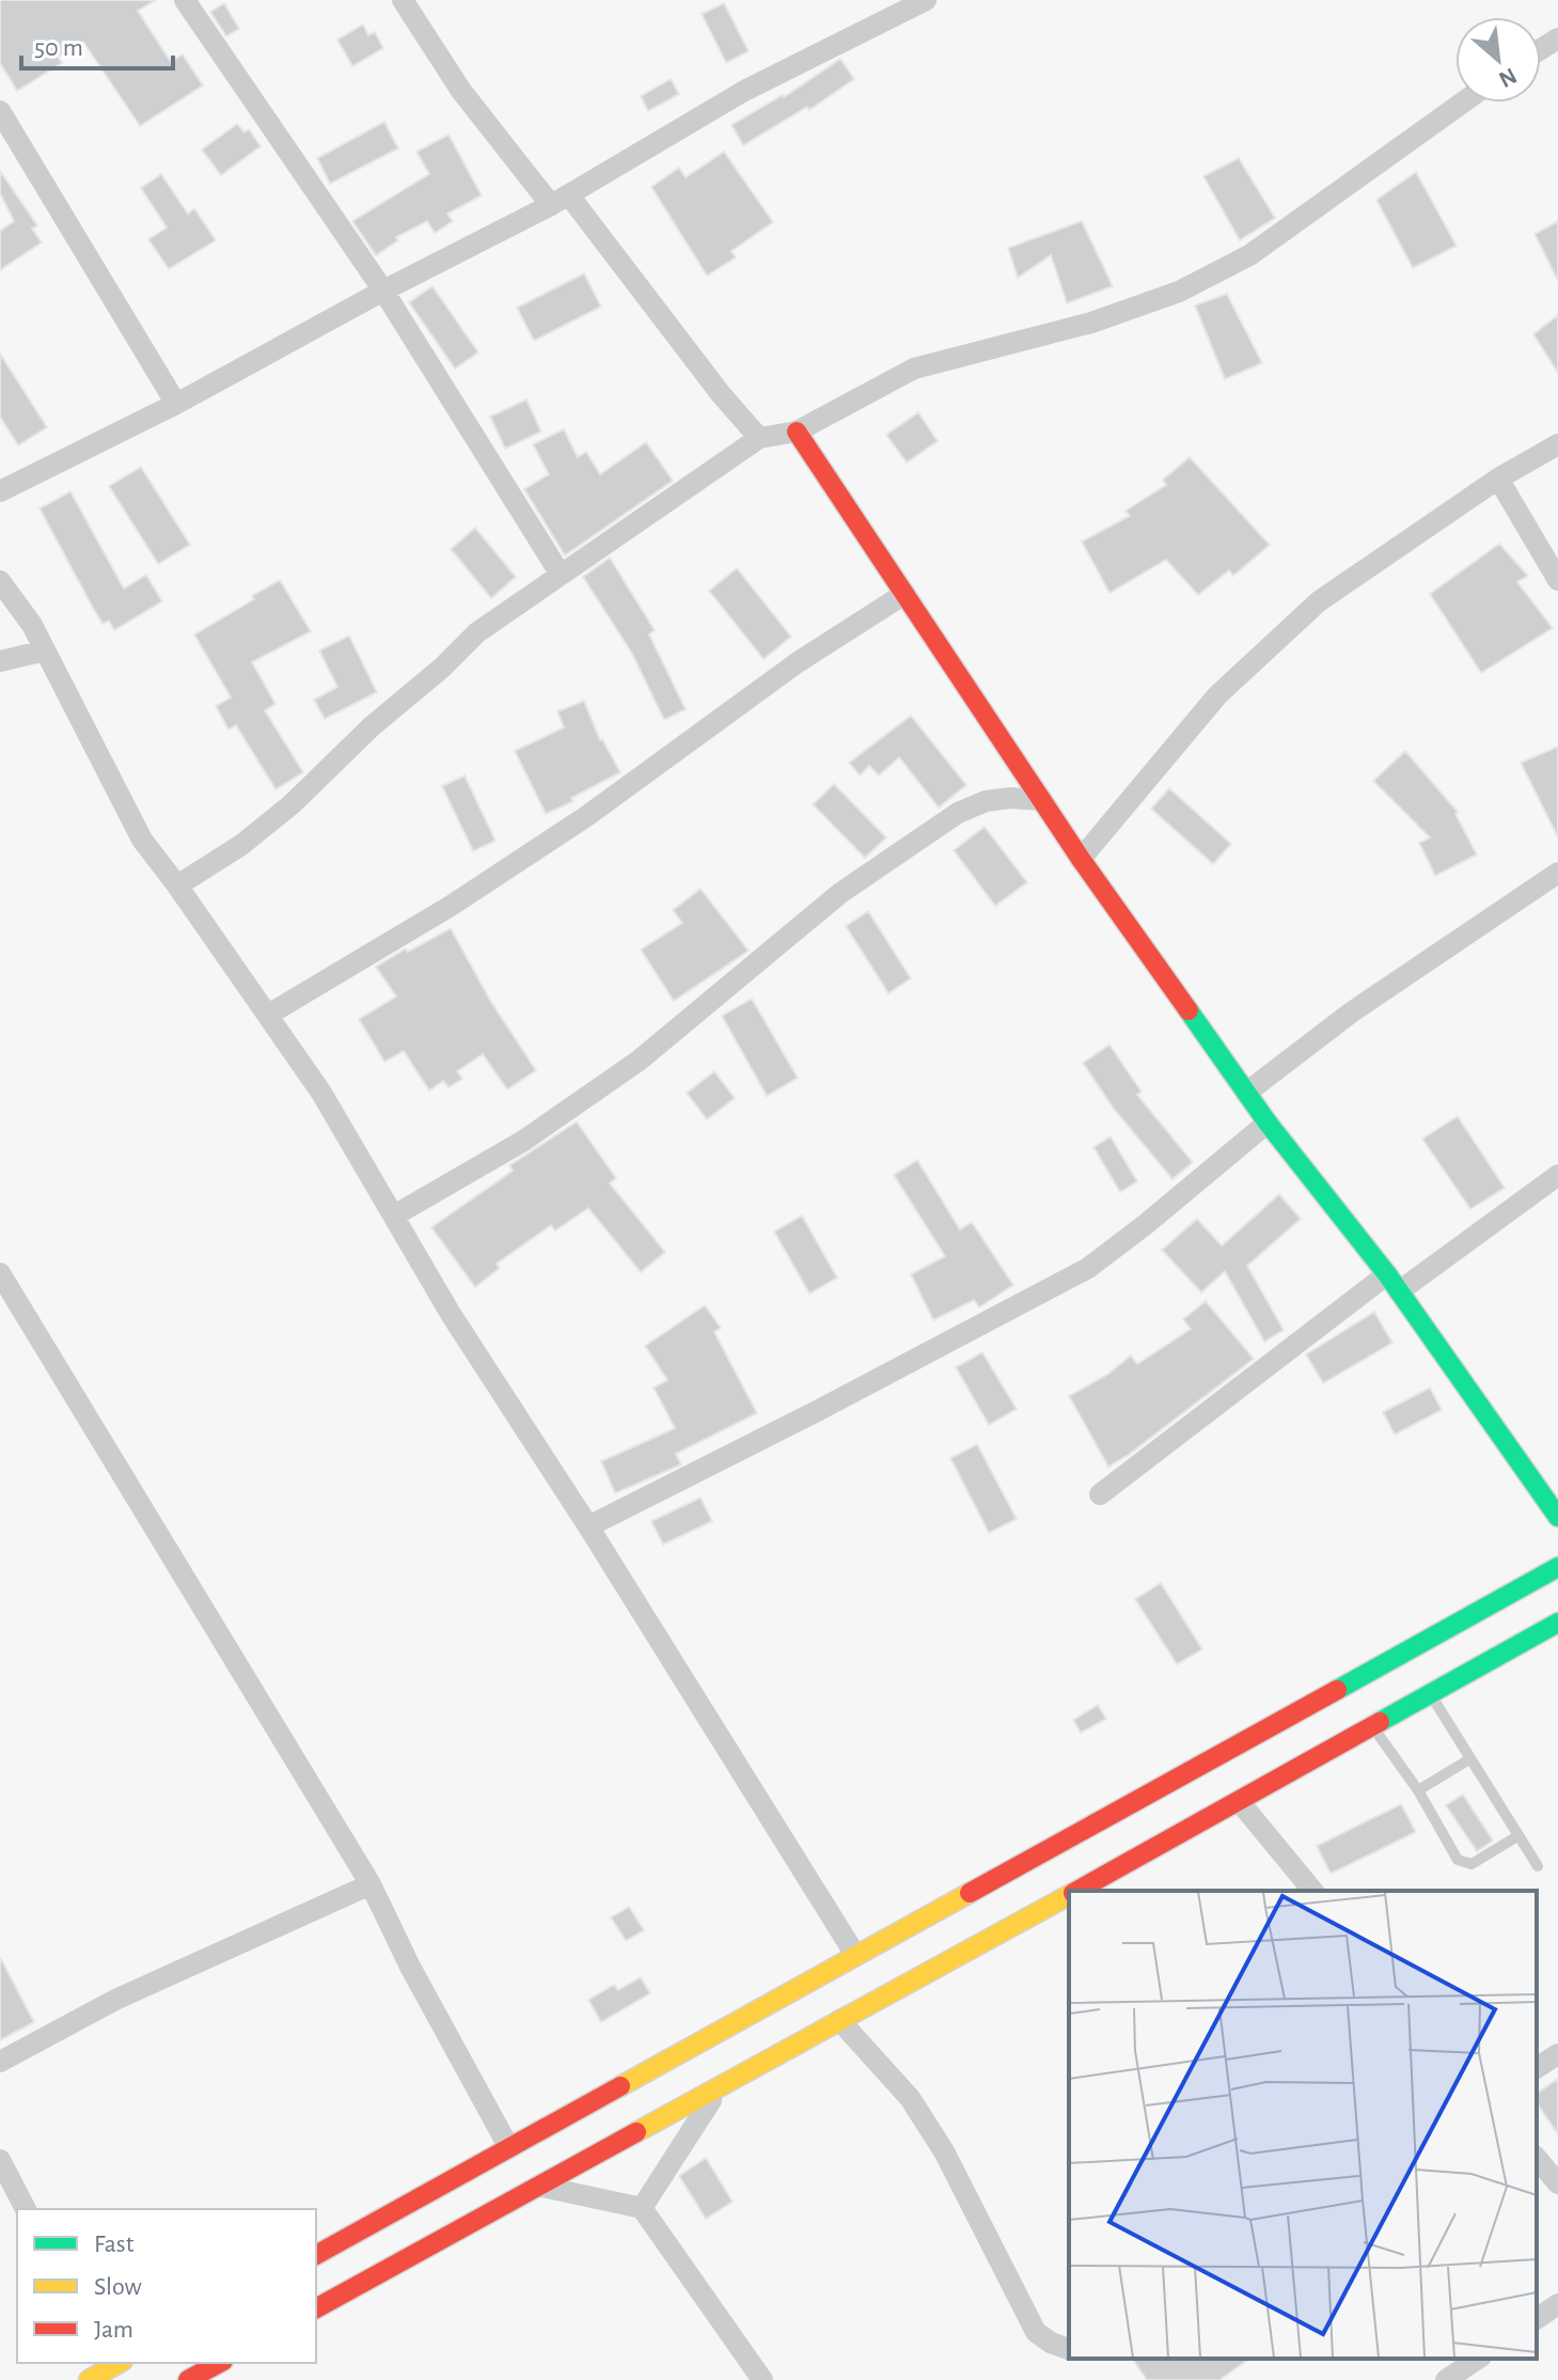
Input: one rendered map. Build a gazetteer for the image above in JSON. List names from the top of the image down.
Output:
{
  "legend": ["Fast", "Slow", "Jam"],
  "scale_bar": "50 m",
  "north": "bottom right"
}
